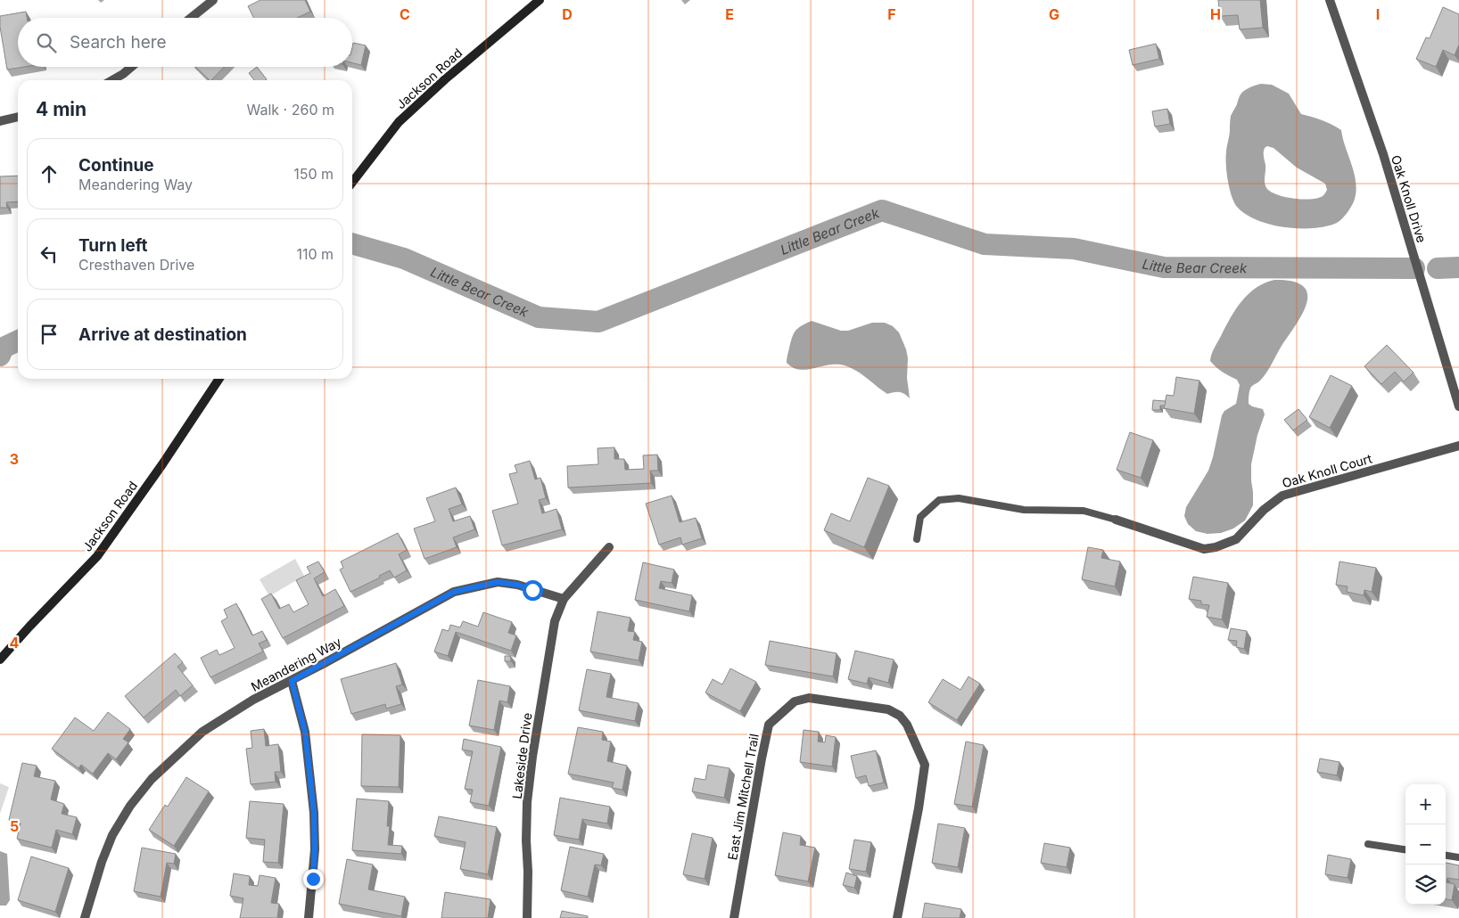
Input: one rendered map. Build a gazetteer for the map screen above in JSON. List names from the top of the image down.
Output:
{
  "streets": {
    "main road": ["Jackson Road"],
    "street": [
      "Oak Knoll Drive",
      "Oak Knoll Court",
      "Meandering Way",
      "Lakeside Drive",
      "East Jim Mitchell Trail"
    ]
  },
  "crossings": [
    ["Meandering Way", "Lakeside Drive"]
  ],
  "water": ["Little Bear Creek"],
  "page": {
    "search": "Search here",
    "heading": ["4 min", "Walk · 260 m"],
    "list": [
      ["Continue", "Meandering Way", "150 m"],
      ["Turn left", "Cresthaven Drive", "110 m"],
      "Arrive at destination"
    ],
    "map_buttons": ["+", "−"]
  },
  "grid": {
    "columns": [
      "C",
      "D",
      "E",
      "F",
      "G",
      "H",
      "I"
    ],
    "rows": ["3", "4", "5"]
  }
}
